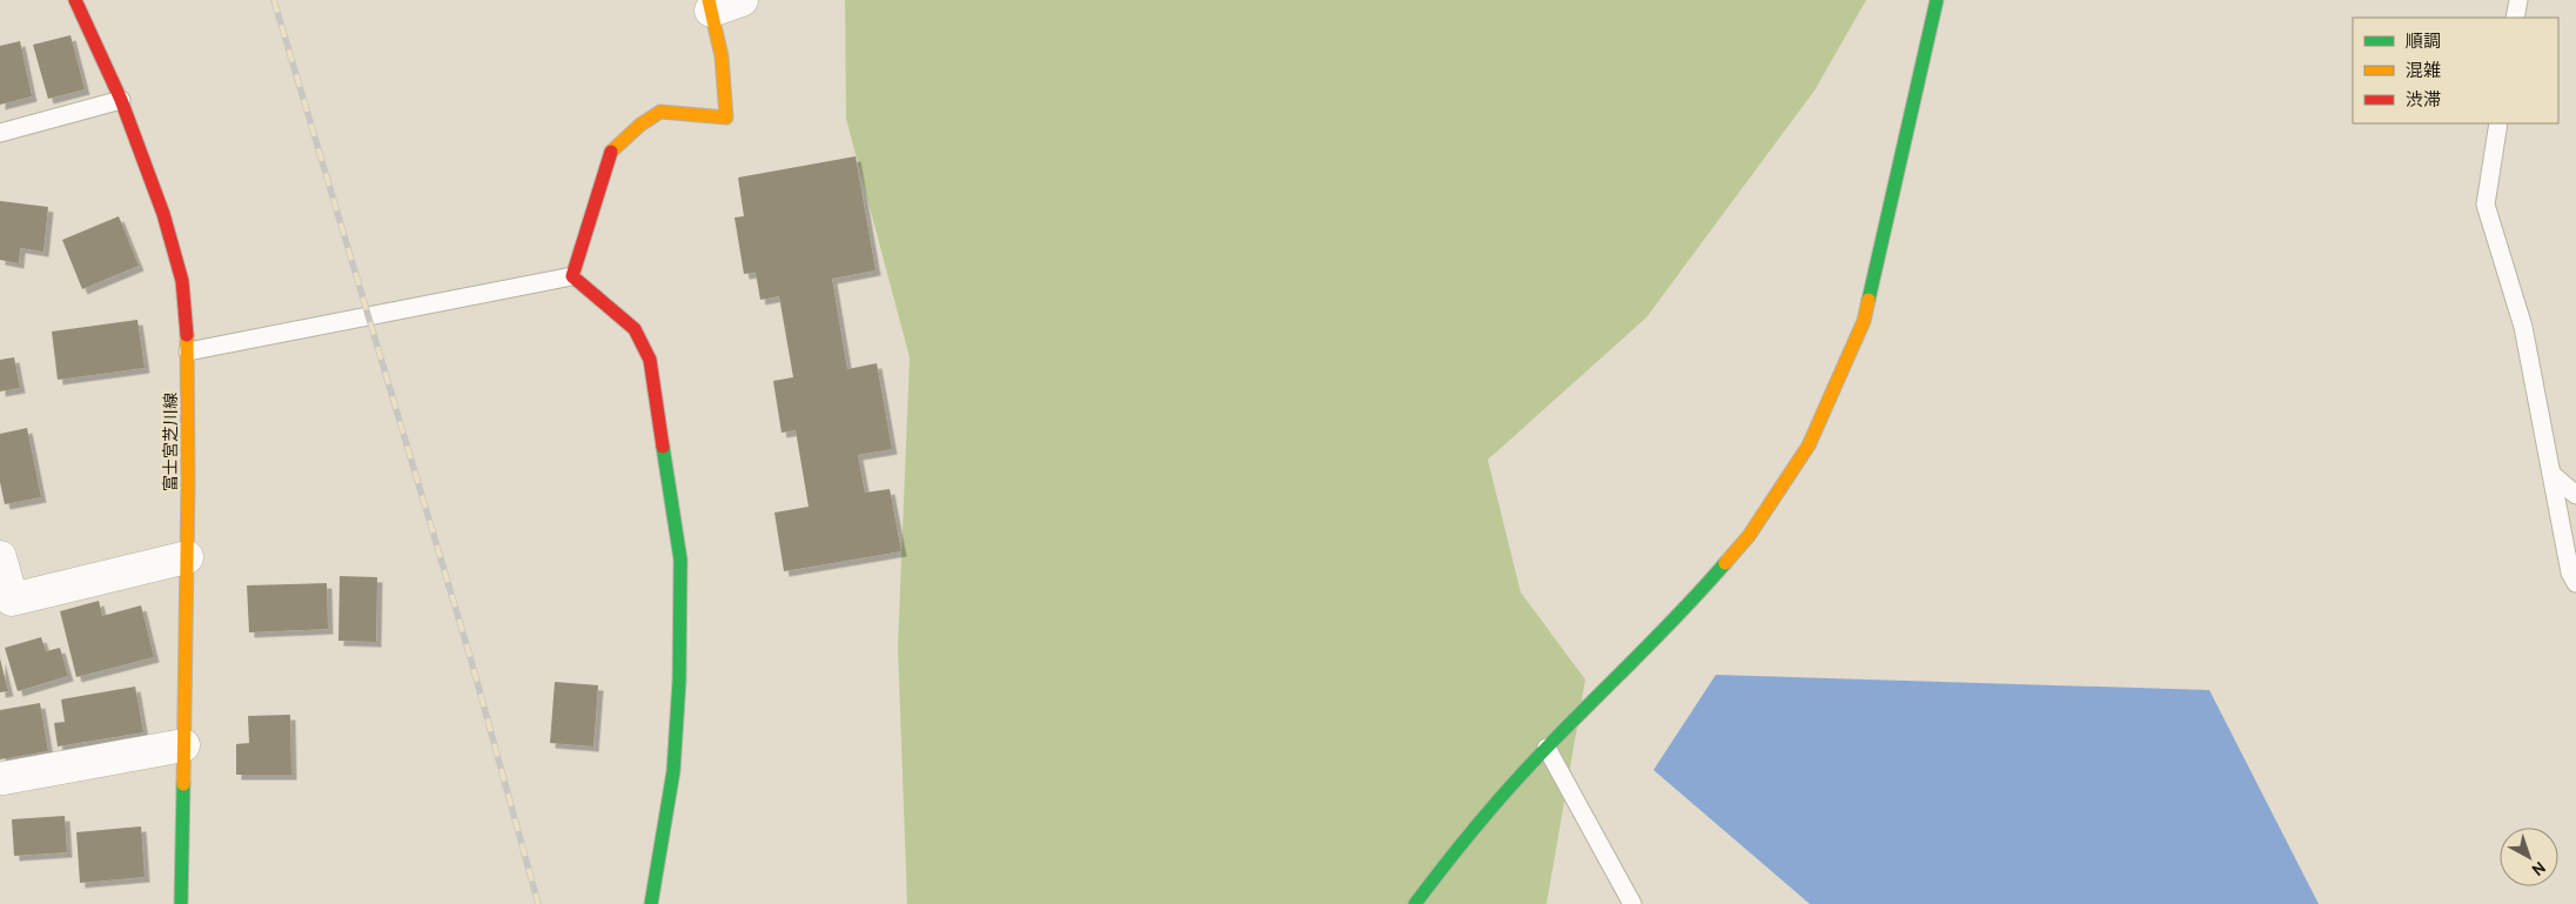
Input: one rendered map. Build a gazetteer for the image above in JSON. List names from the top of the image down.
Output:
{
  "streets": {
    "street": ["富士宮芝川線"]
  },
  "legend": ["順調", "混雑", "渋滞"],
  "north": "bottom right"
}
